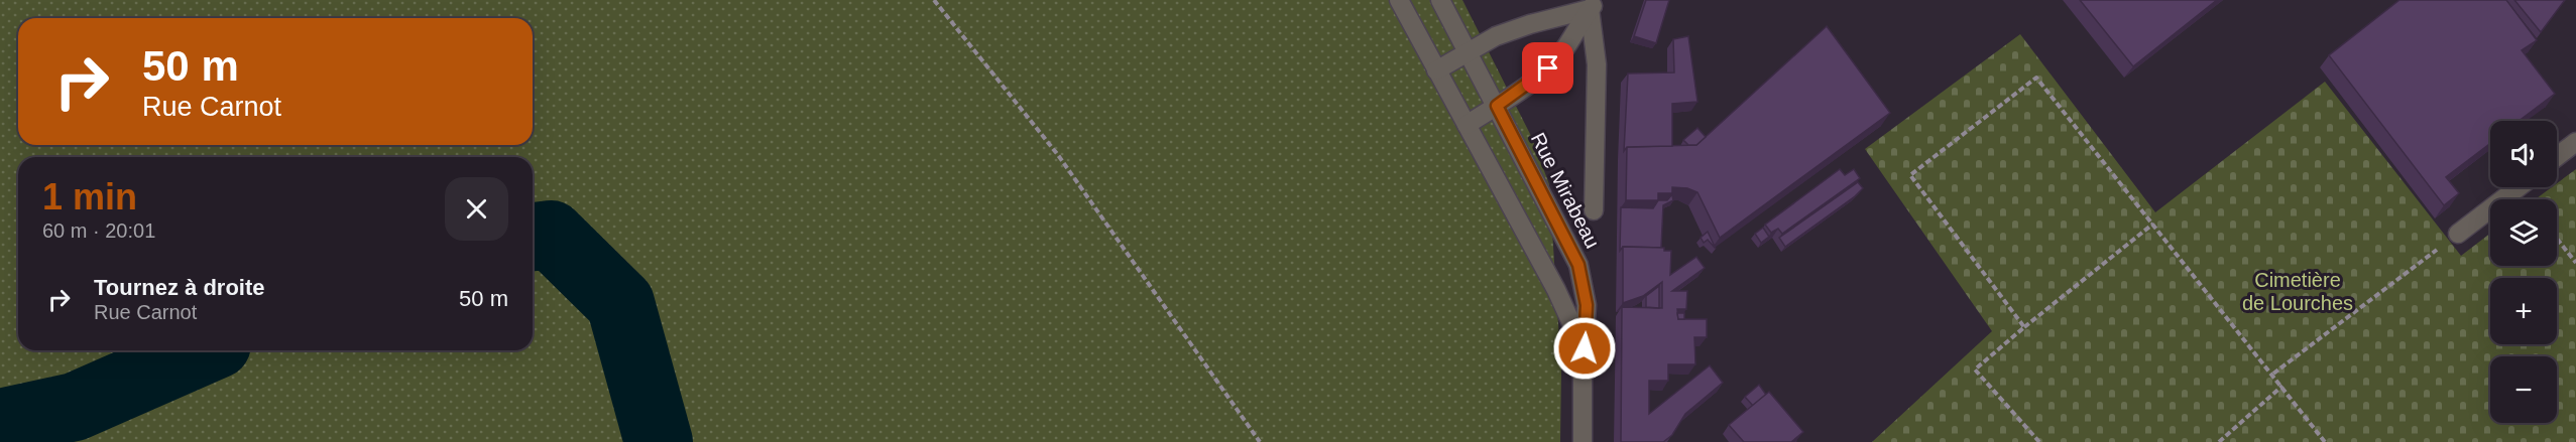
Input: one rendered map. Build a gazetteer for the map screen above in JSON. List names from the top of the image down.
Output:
{
  "streets": {
    "street": ["Rue Mirabeau"]
  },
  "parks": ["Cimetière de Lourches"],
  "page": {
    "turn": ["50 m", "Rue Carnot"],
    "map_buttons": ["+", "−"],
    "heading": ["1 min", "60 m · 20:01"],
    "list": [
      {
        "name": "Tournez à droite",
        "note": "Rue Carnot",
        "value": "50 m"
      }
    ]
  }
}
